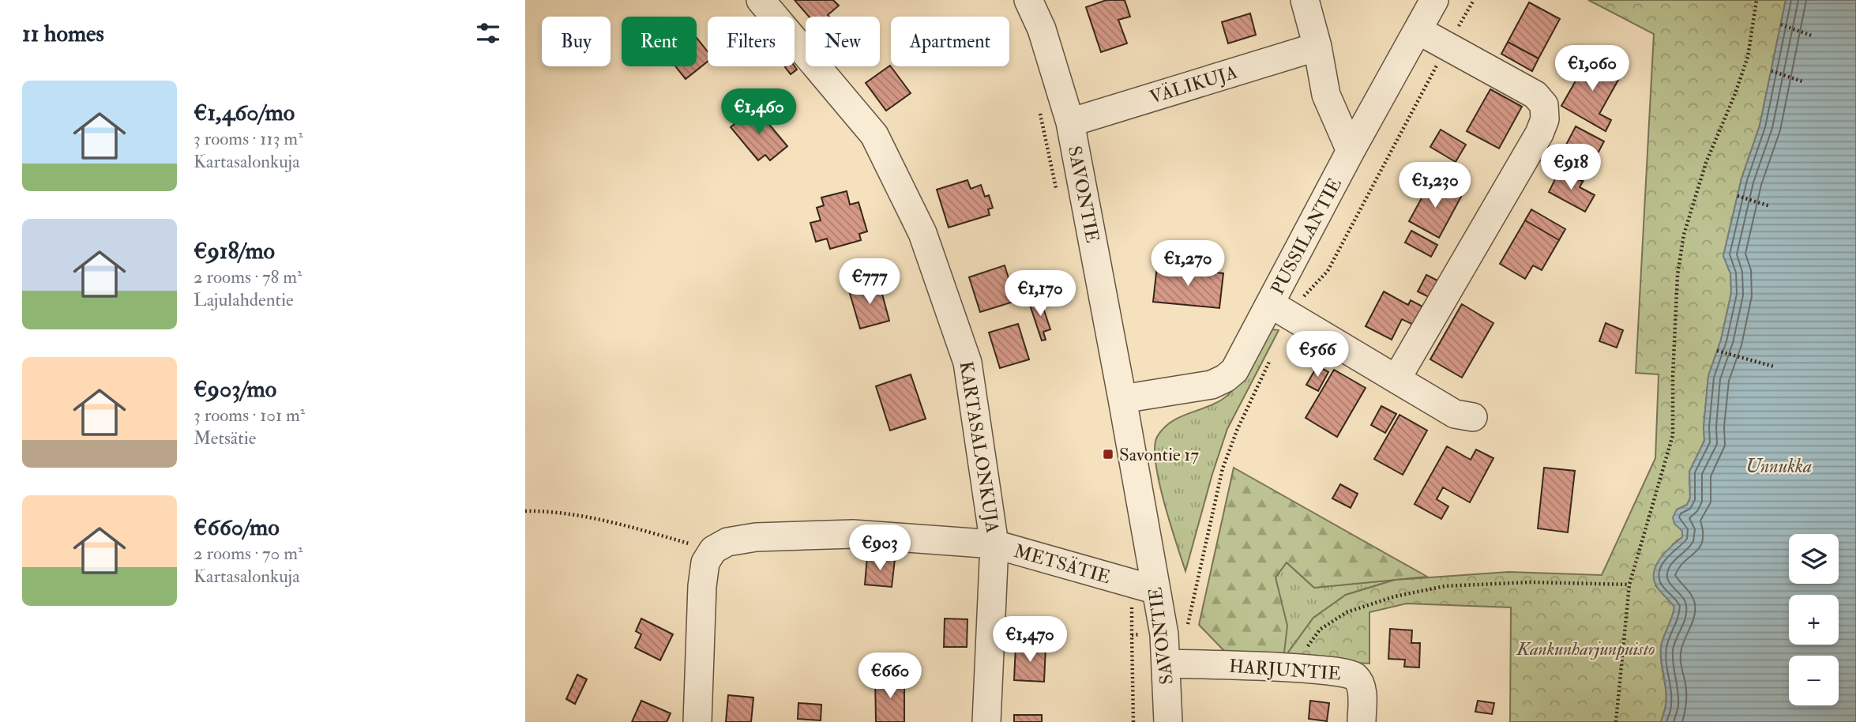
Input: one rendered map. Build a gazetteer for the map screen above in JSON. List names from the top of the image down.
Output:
{
  "streets": {
    "street": [
      "VÄLIKUJA",
      "SAVONTIE",
      "PUSSILANTIE",
      "KARTASALONKUJA",
      "METSÄTIE",
      "HARJUNTIE"
    ]
  },
  "crossings": [
    ["VÄLIKUJA", "SAVONTIE"],
    ["SAVONTIE", "PUSSILANTIE"],
    ["SAVONTIE", "METSÄTIE"],
    ["SAVONTIE", "HARJUNTIE"],
    ["KARTASALONKUJA", "METSÄTIE"]
  ],
  "water": ["Unnukka"],
  "parks": ["Kankunharjunpuisto"],
  "places": {
    "transit": ["Savontie 17"]
  },
  "page": {
    "heading": "11 homes",
    "chip": [
      "Buy",
      "Rent",
      "Filters",
      "New",
      "Apartment"
    ],
    "price": [
      "€1,060",
      "€1,460",
      "€918",
      "€1,230",
      "€1,270",
      "€777",
      "€1,170",
      "€566",
      "€903",
      "€1,470",
      "€660"
    ],
    "list": [
      {
        "name": "€1,460/mo",
        "note": "3 rooms · 113 m² · Kartasalonkuja"
      },
      {
        "name": "€918/mo",
        "note": "2 rooms · 78 m² · Lajulahdentie"
      },
      {
        "name": "€903/mo",
        "note": "3 rooms · 101 m² · Metsätie"
      },
      {
        "name": "€660/mo",
        "note": "2 rooms · 70 m² · Kartasalonkuja"
      }
    ],
    "map_buttons": ["+", "−"]
  }
}
